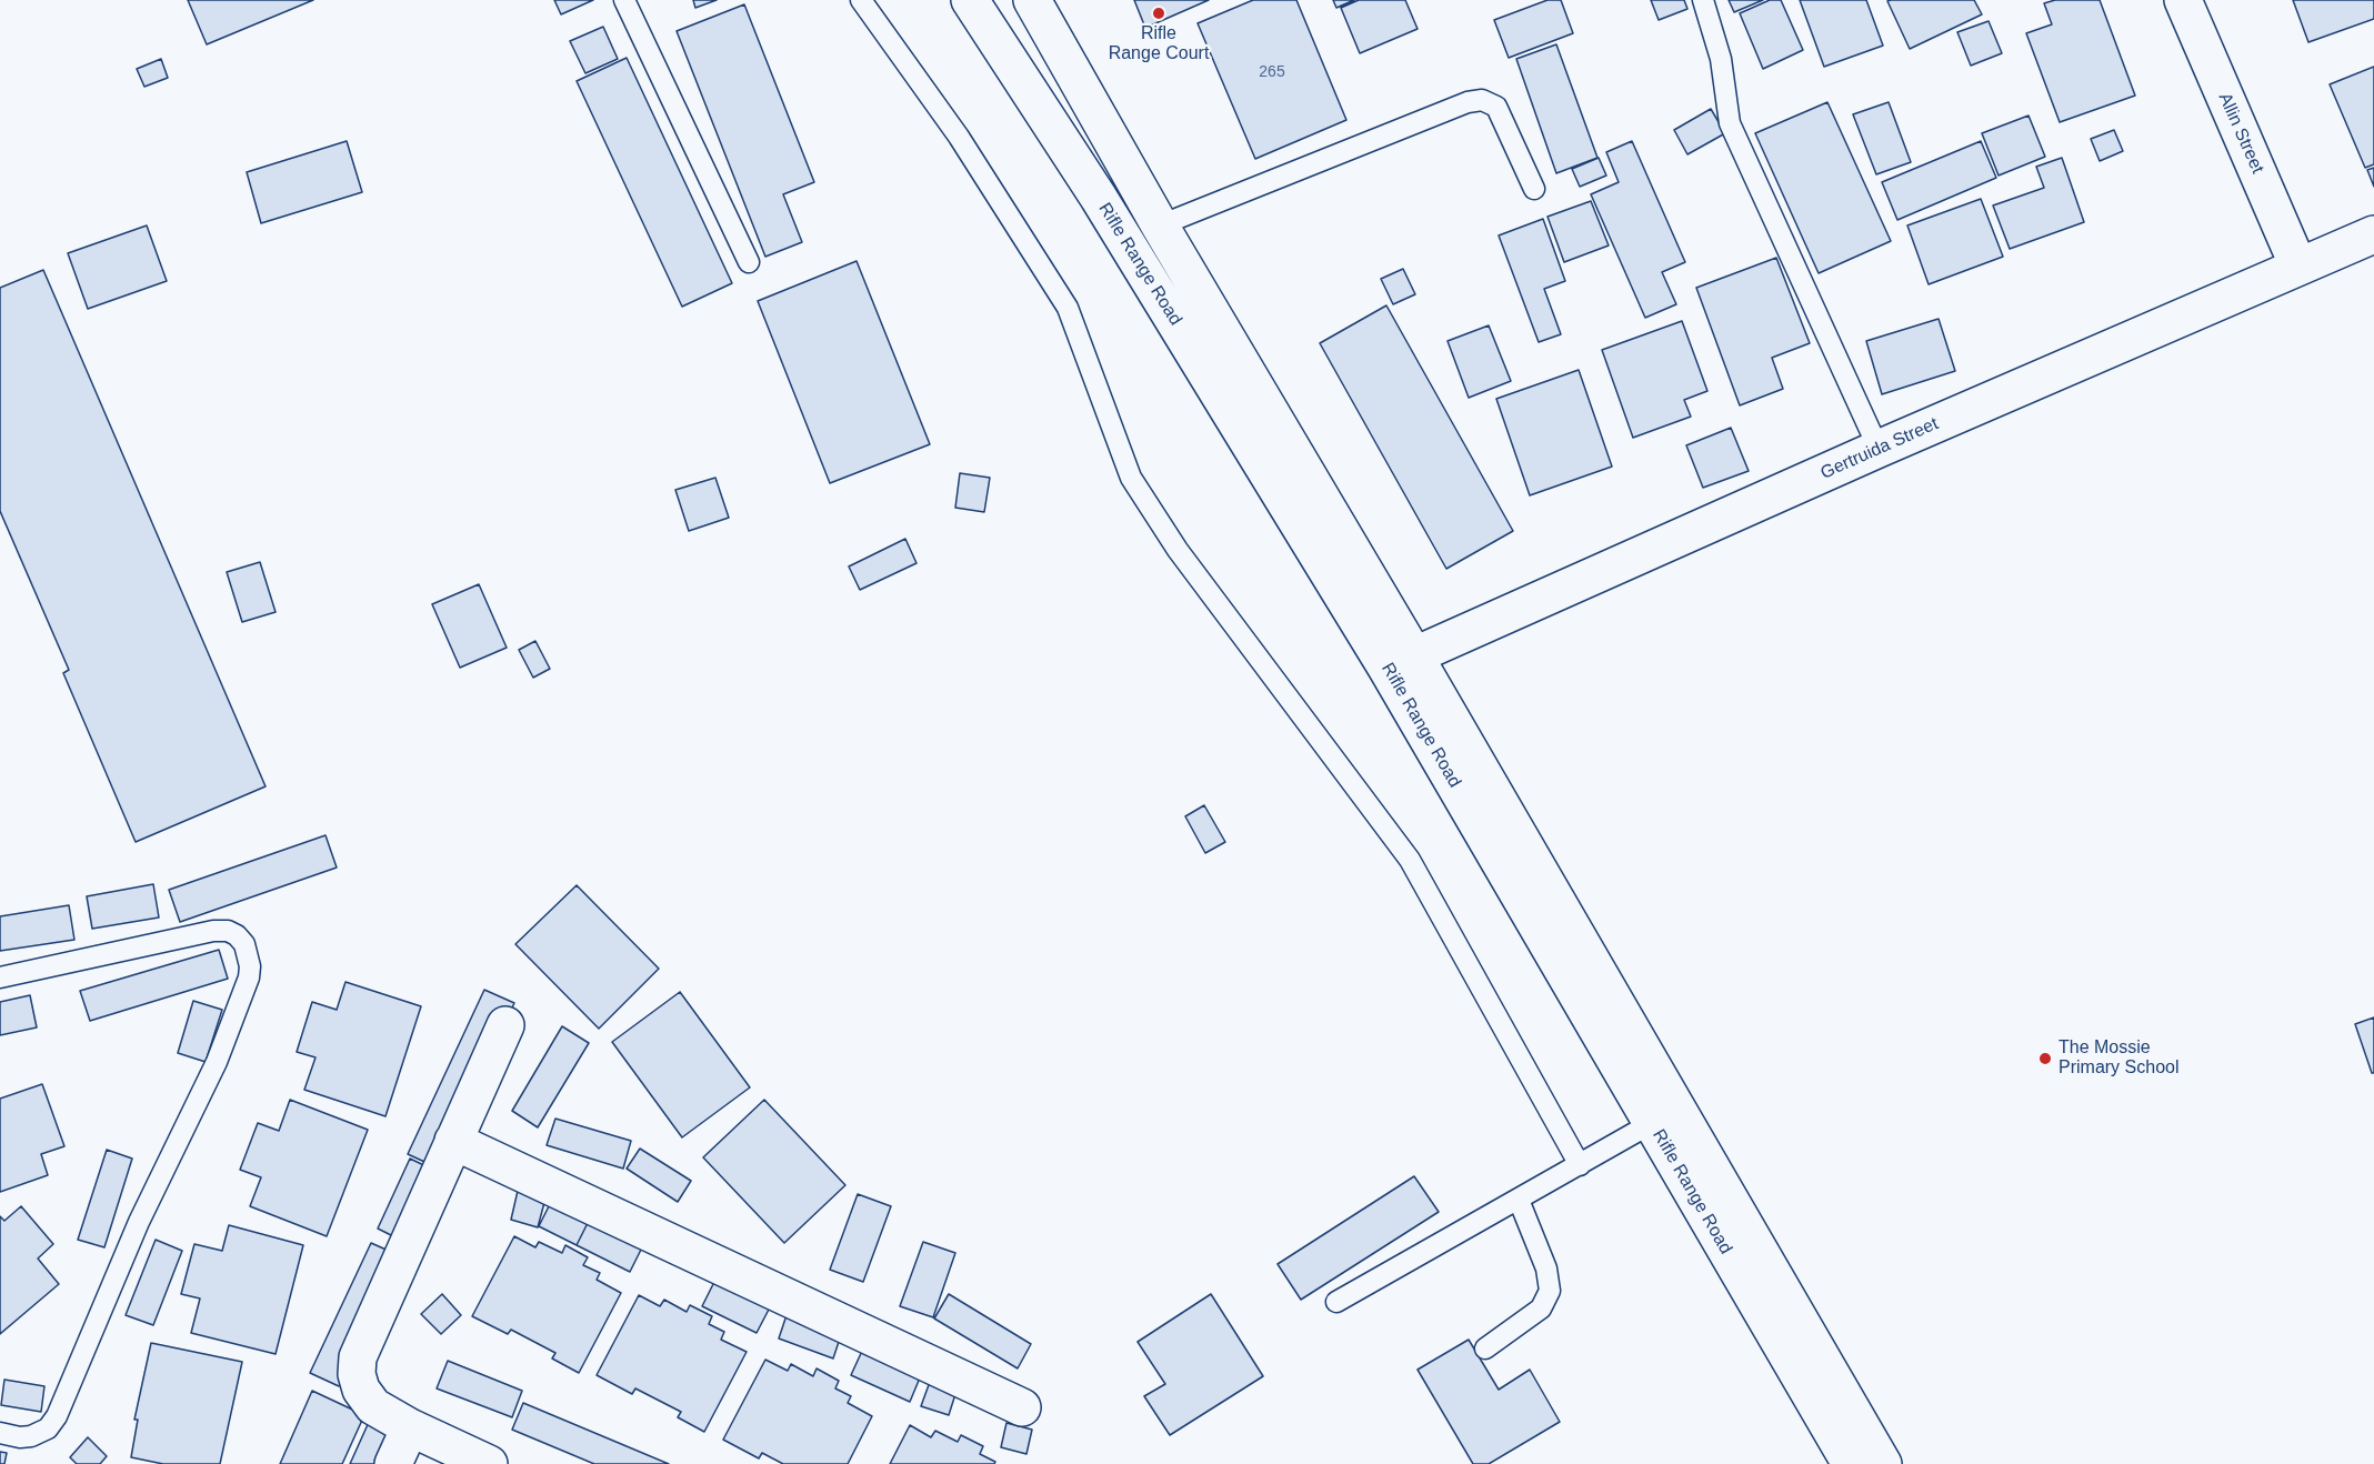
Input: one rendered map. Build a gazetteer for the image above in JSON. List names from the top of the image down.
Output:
{
  "streets": {
    "main road": ["Allin Street", "Rifle Range Road", "Gertruida Street"]
  },
  "crossings": [
    ["Allin Street", "Gertruida Street"],
    ["Rifle Range Road", "Gertruida Street"]
  ],
  "places": ["Rifle Range Court", "The Mossie Primary School"],
  "house_numbers": ["265"]
}
